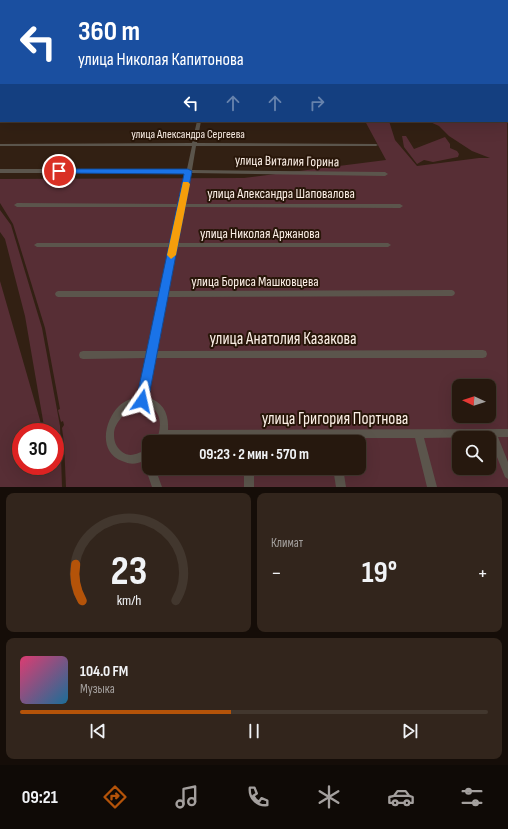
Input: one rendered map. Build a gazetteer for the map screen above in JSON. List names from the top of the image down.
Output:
{
  "streets": {
    "street": [
      "улица Александра Сергеева",
      "улица Виталия Горина",
      "улица Александра Шаповалова",
      "улица Николая Аржанова",
      "улица Бориса Машковцева",
      "улица Анатолия Казакова",
      "улица Григория Портнова"
    ]
  },
  "north": "left",
  "page": {
    "turn": ["360 m", "улица Николая Капитонова"],
    "limit": "30",
    "trip": "09:23 · 2 мин · 570 m",
    "tile": "Климат",
    "heat": ["−", "19°", "+"],
    "song": ["104.0 FM", "Музыка"],
    "tabs": "09:21",
    "gauge": ["23", "km/h"]
  }
}
